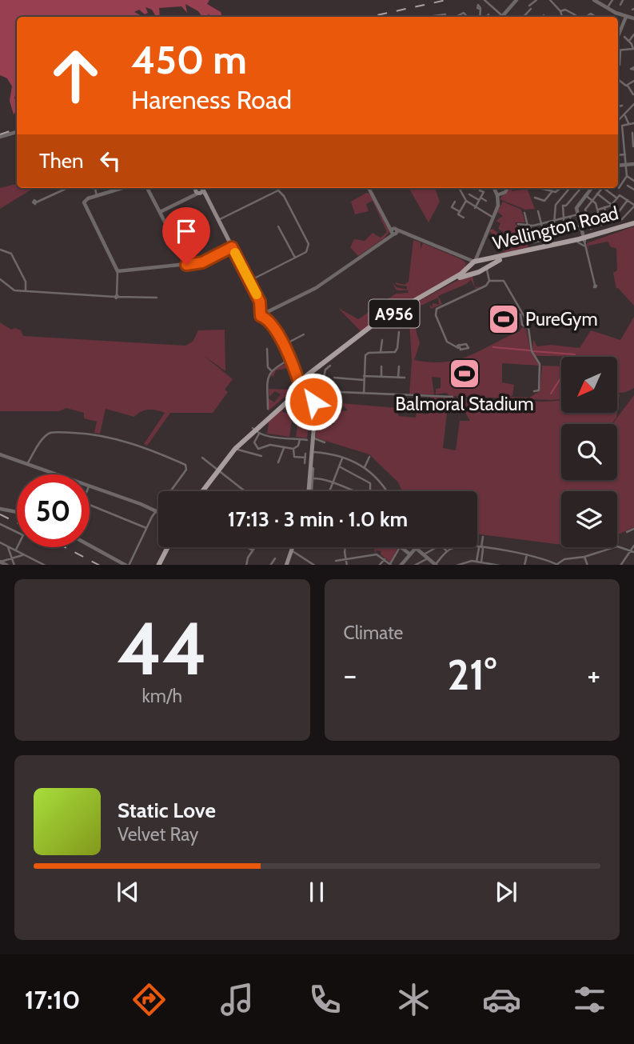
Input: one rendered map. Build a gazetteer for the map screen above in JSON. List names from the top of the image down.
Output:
{
  "streets": {
    "main road": ["Wellington Road", "A956"]
  },
  "crossings": [
    ["Wellington Road", "A956"]
  ],
  "places": {
    "sports": ["PureGym", "Balmoral Stadium"]
  },
  "north": "bottom left",
  "page": {
    "turn": ["450 m", "Hareness Road"],
    "then": "Then",
    "limit": "50",
    "trip": "17:13 · 3 min · 1.0 km",
    "tile": [
      ["44", "km/h"],
      "Climate"
    ],
    "heat": ["−", "21°", "+"],
    "song": ["Static Love", "Velvet Ray"],
    "tabs": "17:10"
  }
}
